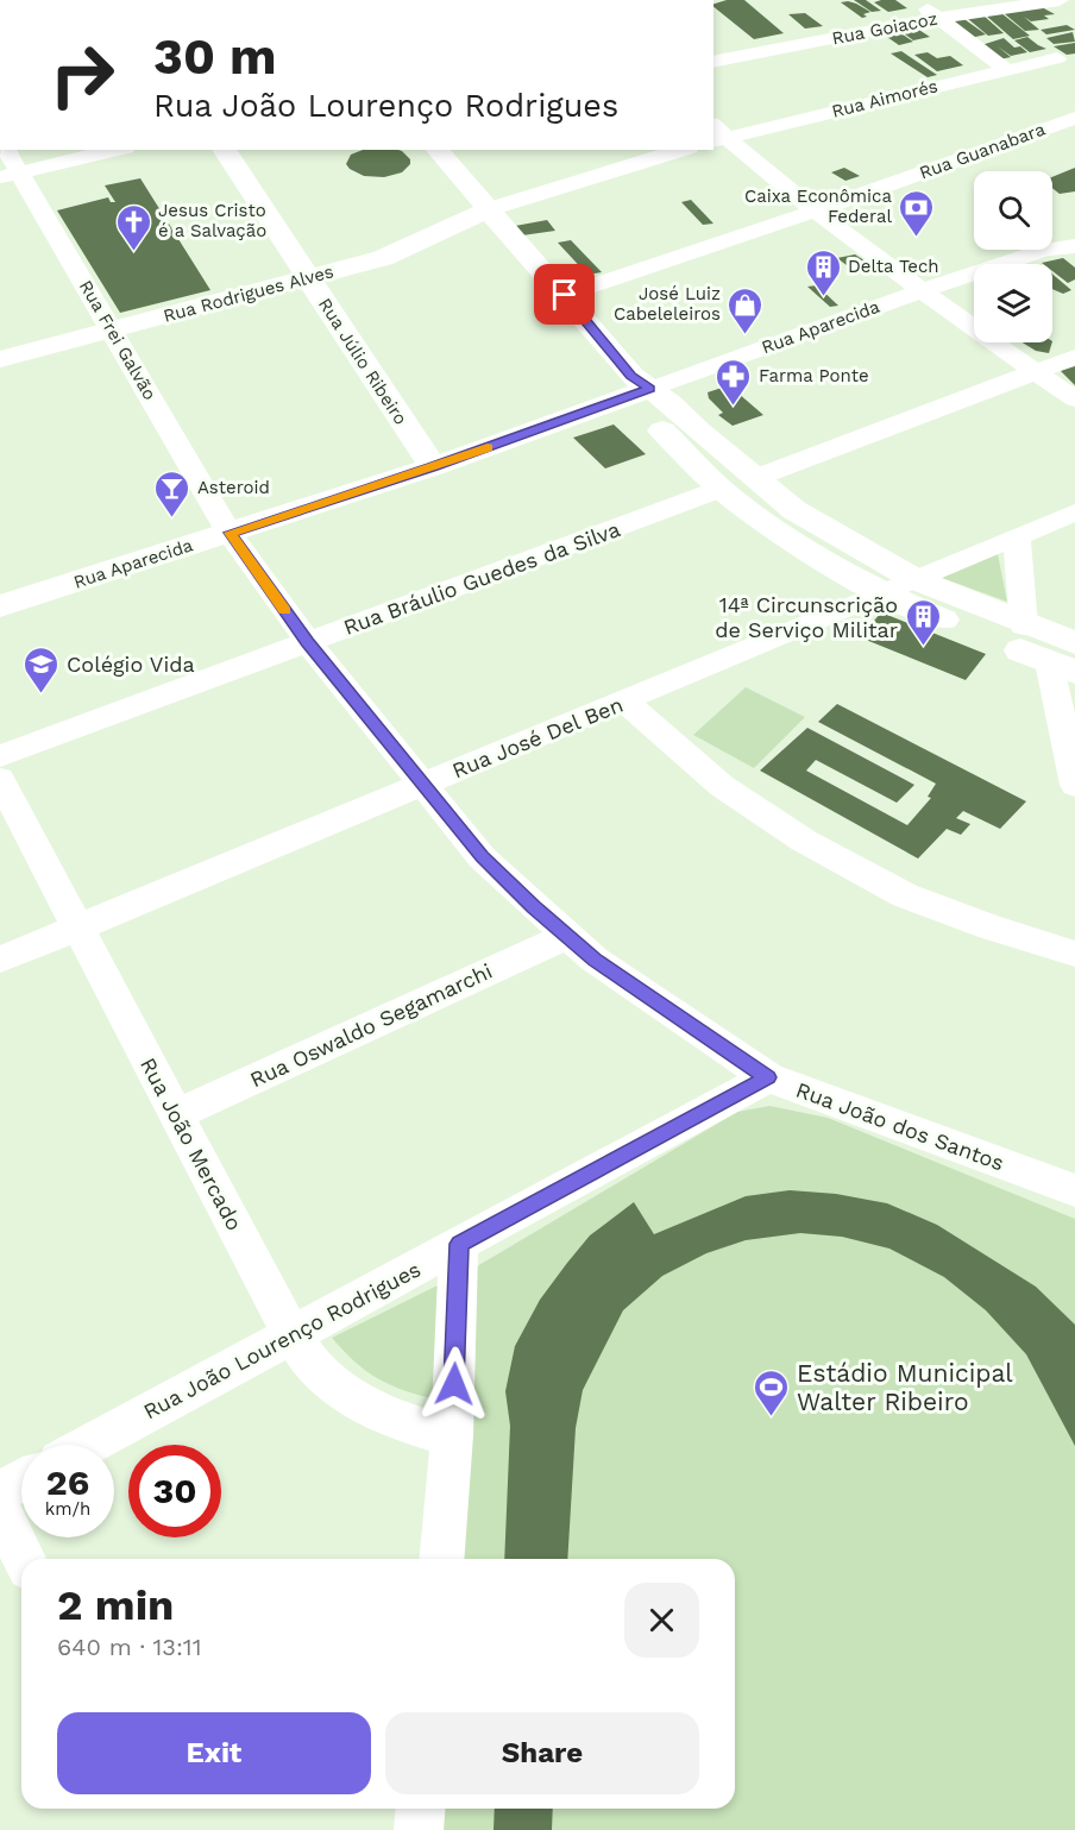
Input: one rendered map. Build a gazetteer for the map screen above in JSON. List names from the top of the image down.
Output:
{
  "streets": {
    "main road": ["Rua Rodrigues Alves", "Rua Aparecida", "Rua Júlio Ribeiro"],
    "street": [
      "Rua Goiacoz",
      "Rua Aimorés",
      "Rua Guanabara",
      "Rua Frei Galvão",
      "Rua Bráulio Guedes da Silva",
      "Rua José Del Ben",
      "Rua Oswaldo Segamarchi",
      "Rua João dos Santos",
      "Rua João Mercado",
      "Rua João Lourenço Rodrigues"
    ]
  },
  "crossings": [
    ["Rua Rodrigues Alves", "Rua Frei Galvão"],
    ["Rua Rodrigues Alves", "Rua Júlio Ribeiro"],
    ["Rua Aparecida", "Rua Frei Galvão"],
    ["Rua Aparecida", "Rua Júlio Ribeiro"],
    ["Rua Aparecida", "Rua João dos Santos"],
    ["Rua Frei Galvão", "Rua João dos Santos"],
    ["Rua Bráulio Guedes da Silva", "Rua João dos Santos"],
    ["Rua José Del Ben", "Rua João dos Santos"],
    ["Rua José Del Ben", "Rua João Mercado"],
    ["Rua Oswaldo Segamarchi", "Rua João dos Santos"],
    ["Rua Oswaldo Segamarchi", "Rua João Mercado"],
    ["Rua João dos Santos", "Rua João Lourenço Rodrigues"],
    ["Rua João Mercado", "Rua João Lourenço Rodrigues"]
  ],
  "places": {
    "bank": ["Caixa Econômica Federal"],
    "church": ["Jesus Cristo é a Salvação"],
    "building": ["Delta Tech", "14ª Circunscrição de Serviço Militar"],
    "shop": ["José Luiz Cabeleleiros"],
    "pharmacy": ["Farma Ponte"],
    "bar": ["Asteroid"],
    "school or university": ["Colégio Vida"],
    "sports": ["Estádio Municipal Walter Ribeiro"]
  },
  "page": {
    "turn": ["30 m", "Rua João Lourenço Rodrigues"],
    "speed": "26 km/h",
    "limit": "30",
    "heading": ["2 min", "640 m · 13:11"],
    "buttons": ["Exit", "Share"]
  }
}
